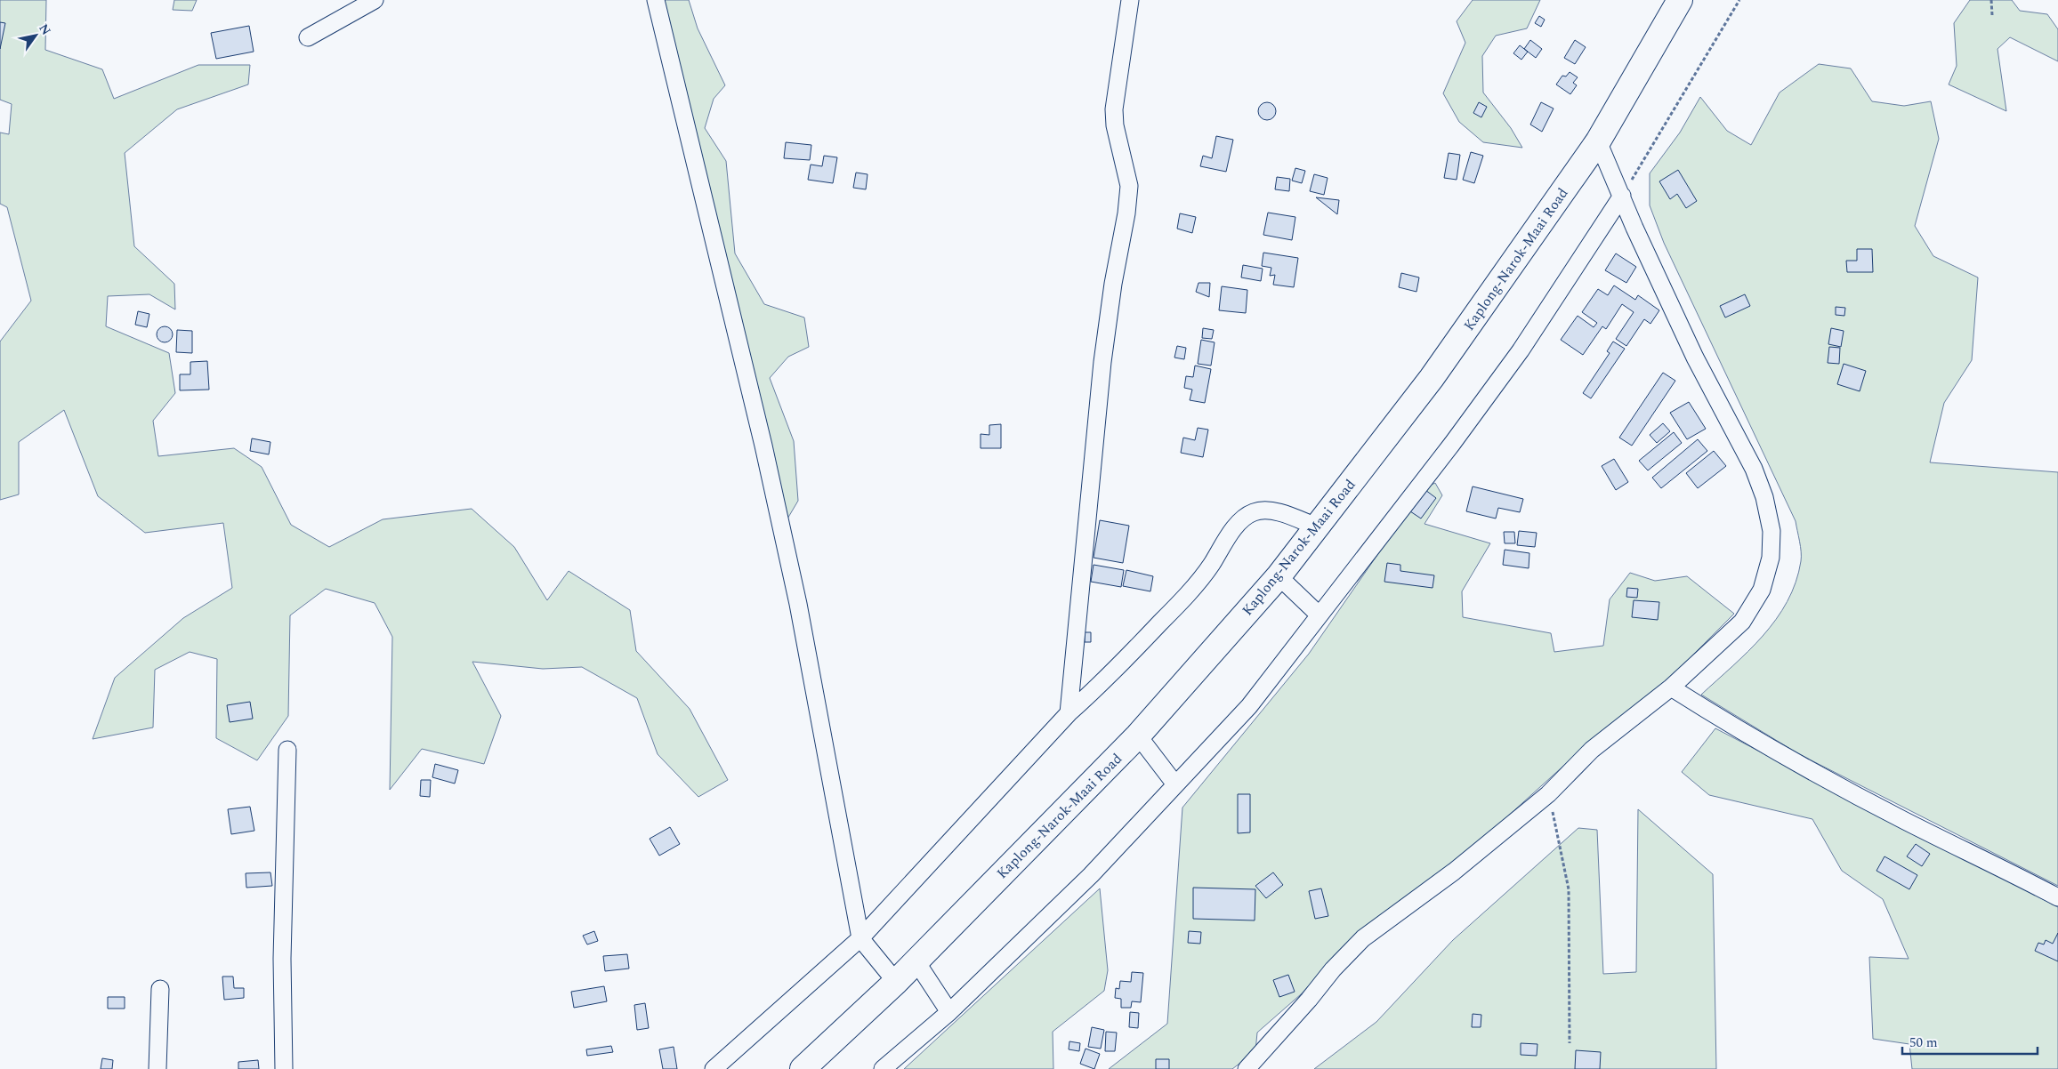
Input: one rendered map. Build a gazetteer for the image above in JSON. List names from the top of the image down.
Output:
{
  "streets": {
    "highway": ["Kaplong-Narok-Maai Road"]
  },
  "scale_bar": "50 m",
  "north": "top right"
}
